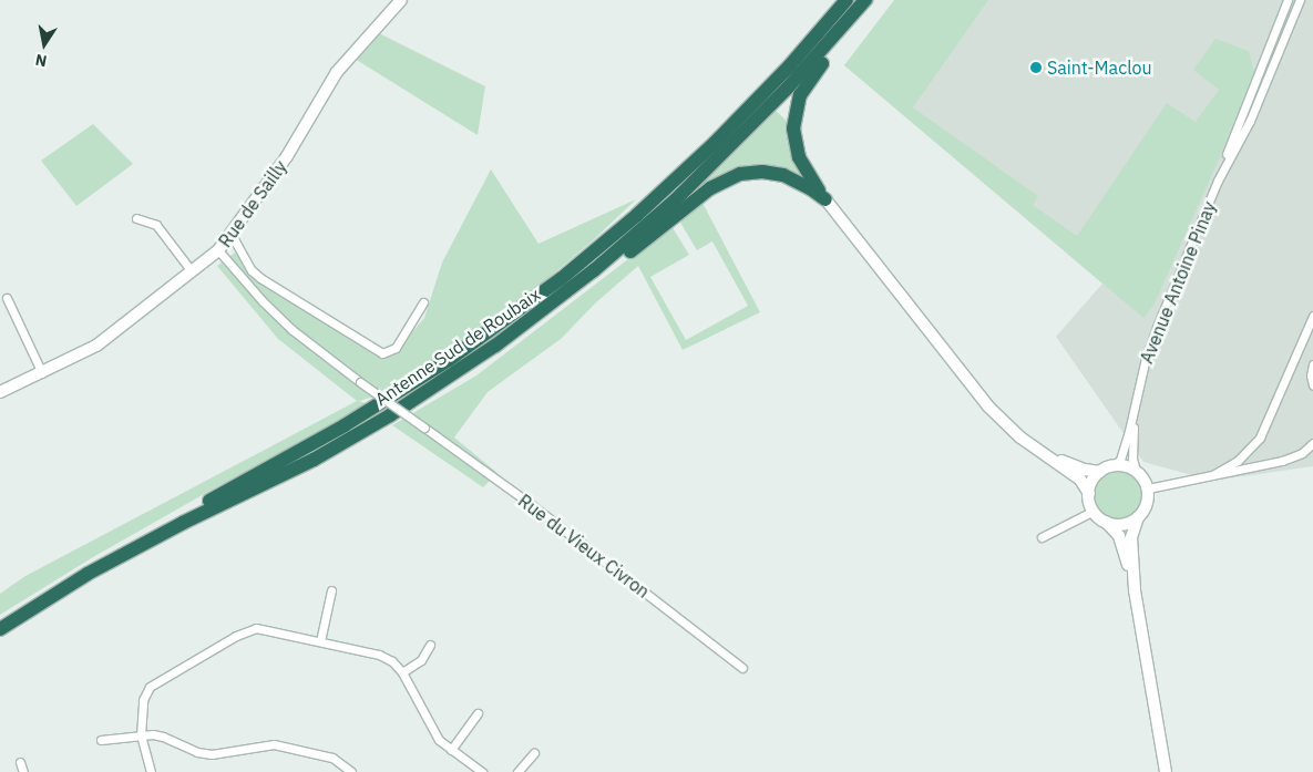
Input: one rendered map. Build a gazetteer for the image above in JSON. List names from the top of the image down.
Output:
{
  "streets": {
    "highway": ["Antenne Sud de Roubaix"],
    "main road": ["Rue de Sailly"],
    "street": ["Avenue Antoine Pinay", "Rue du Vieux Civron"]
  },
  "crossings": [
    ["Rue de Sailly", "Rue du Vieux Civron"]
  ],
  "places": ["Saint-Maclou"],
  "north": "bottom"
}
